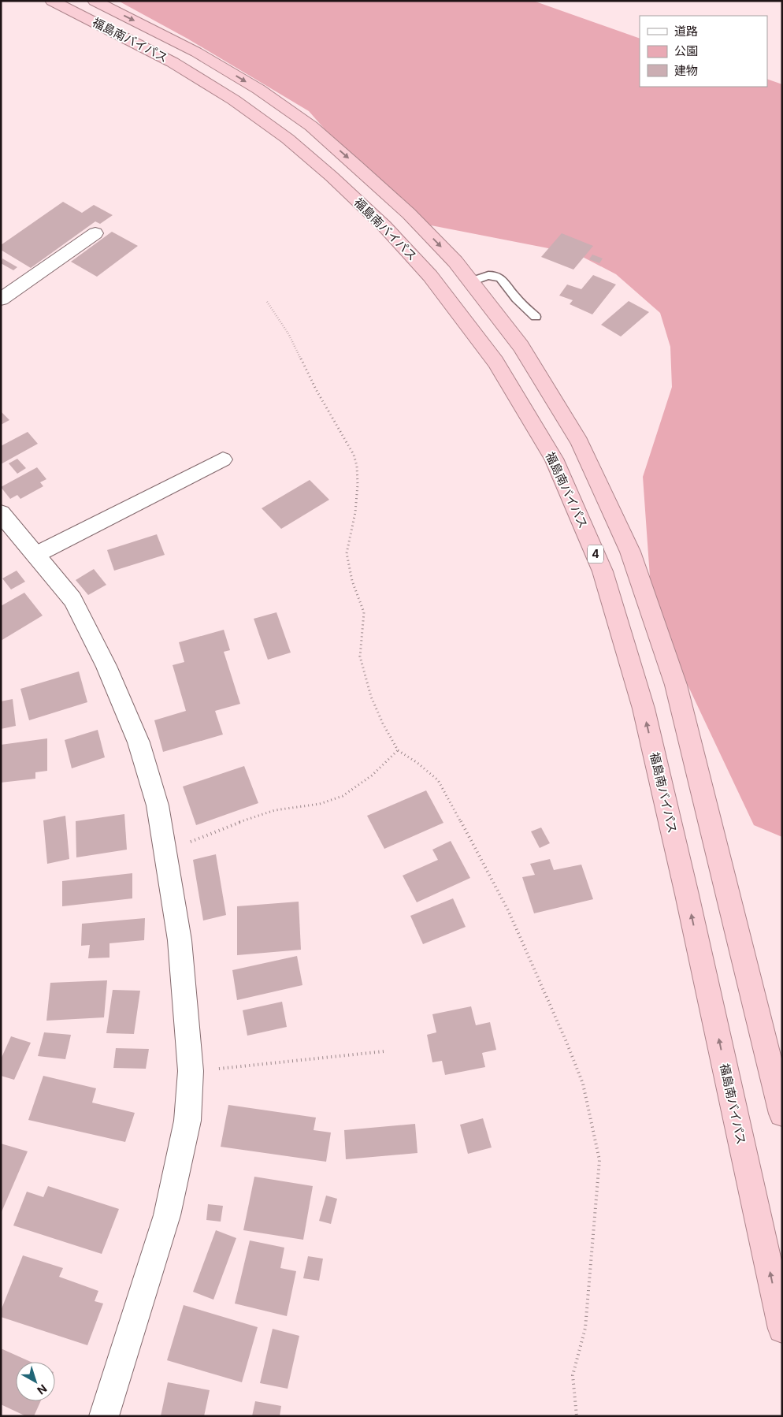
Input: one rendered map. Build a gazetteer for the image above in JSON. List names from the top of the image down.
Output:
{
  "streets": {
    "highway": ["福島南バイパス", "4"]
  },
  "legend": ["道路", "公園", "建物"],
  "north": "bottom right"
}
